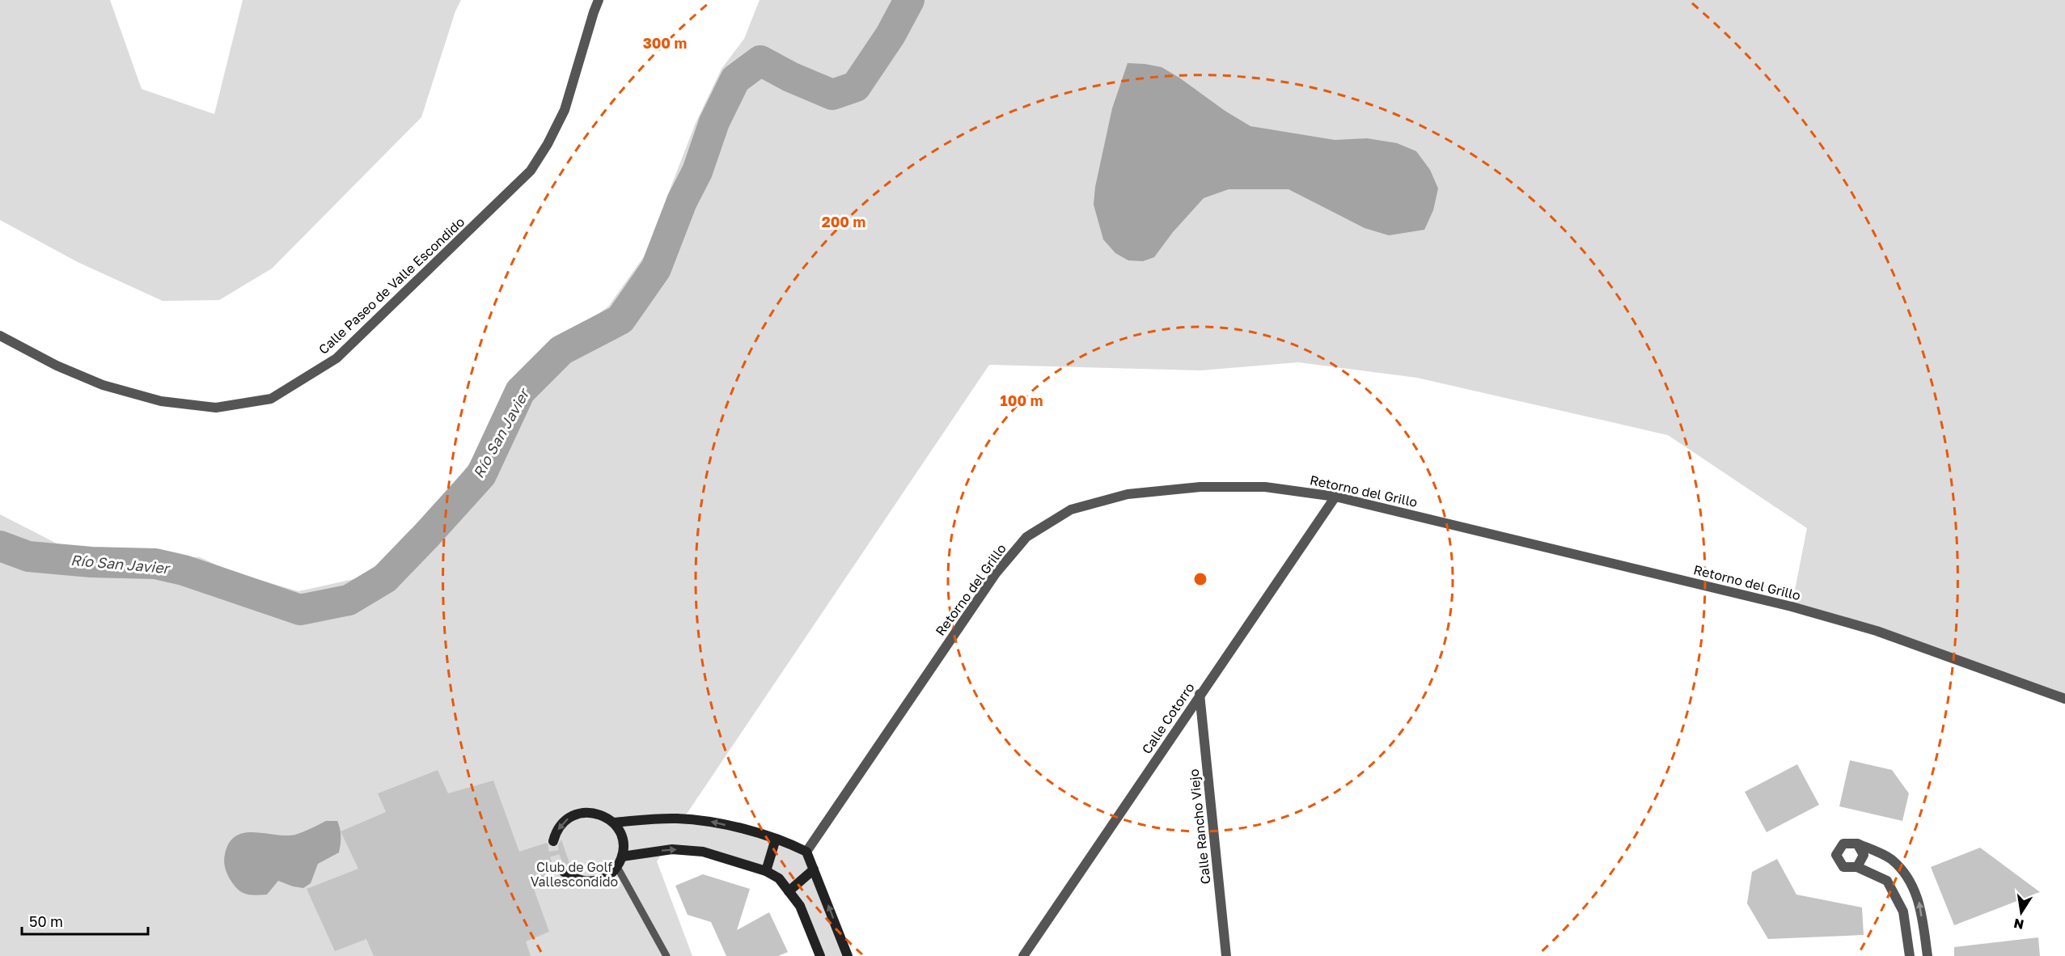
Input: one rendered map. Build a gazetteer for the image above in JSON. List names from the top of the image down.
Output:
{
  "streets": {
    "street": [
      "Calle Paseo de Valle Escondido",
      "Retorno del Grillo",
      "Calle Cotorro",
      "Calle Rancho Viejo"
    ]
  },
  "crossings": [
    ["Retorno del Grillo", "Calle Cotorro"],
    ["Calle Cotorro", "Calle Rancho Viejo"]
  ],
  "water": ["Río San Javier"],
  "parks": ["Club de Golf Vallescondido"],
  "scale_bar": "50 m",
  "north": "bottom",
  "rings": ["300 m", "200 m", "100 m"]
}
